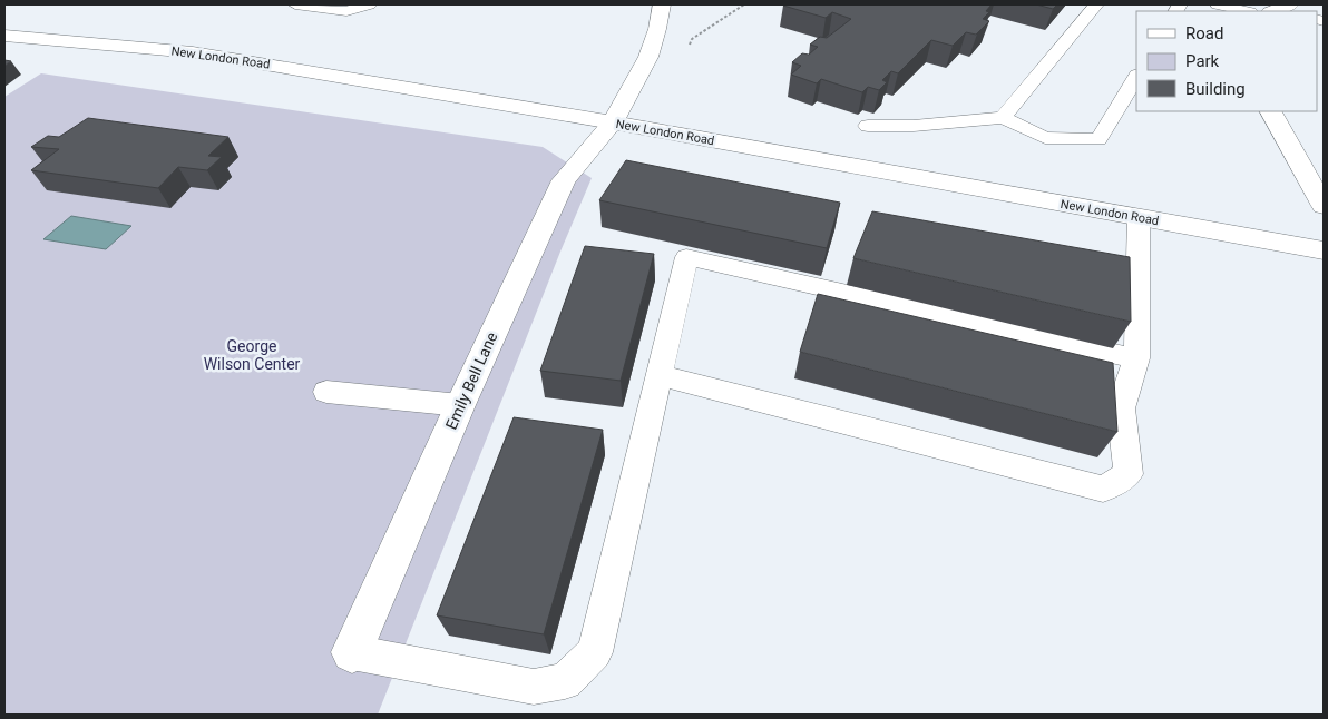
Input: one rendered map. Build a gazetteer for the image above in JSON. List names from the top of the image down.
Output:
{
  "streets": {
    "main road": ["New London Road", "Emily Bell Lane"]
  },
  "crossings": [
    ["New London Road", "Emily Bell Lane"]
  ],
  "parks": ["George Wilson Center"],
  "legend": ["Road", "Park", "Building"]
}
